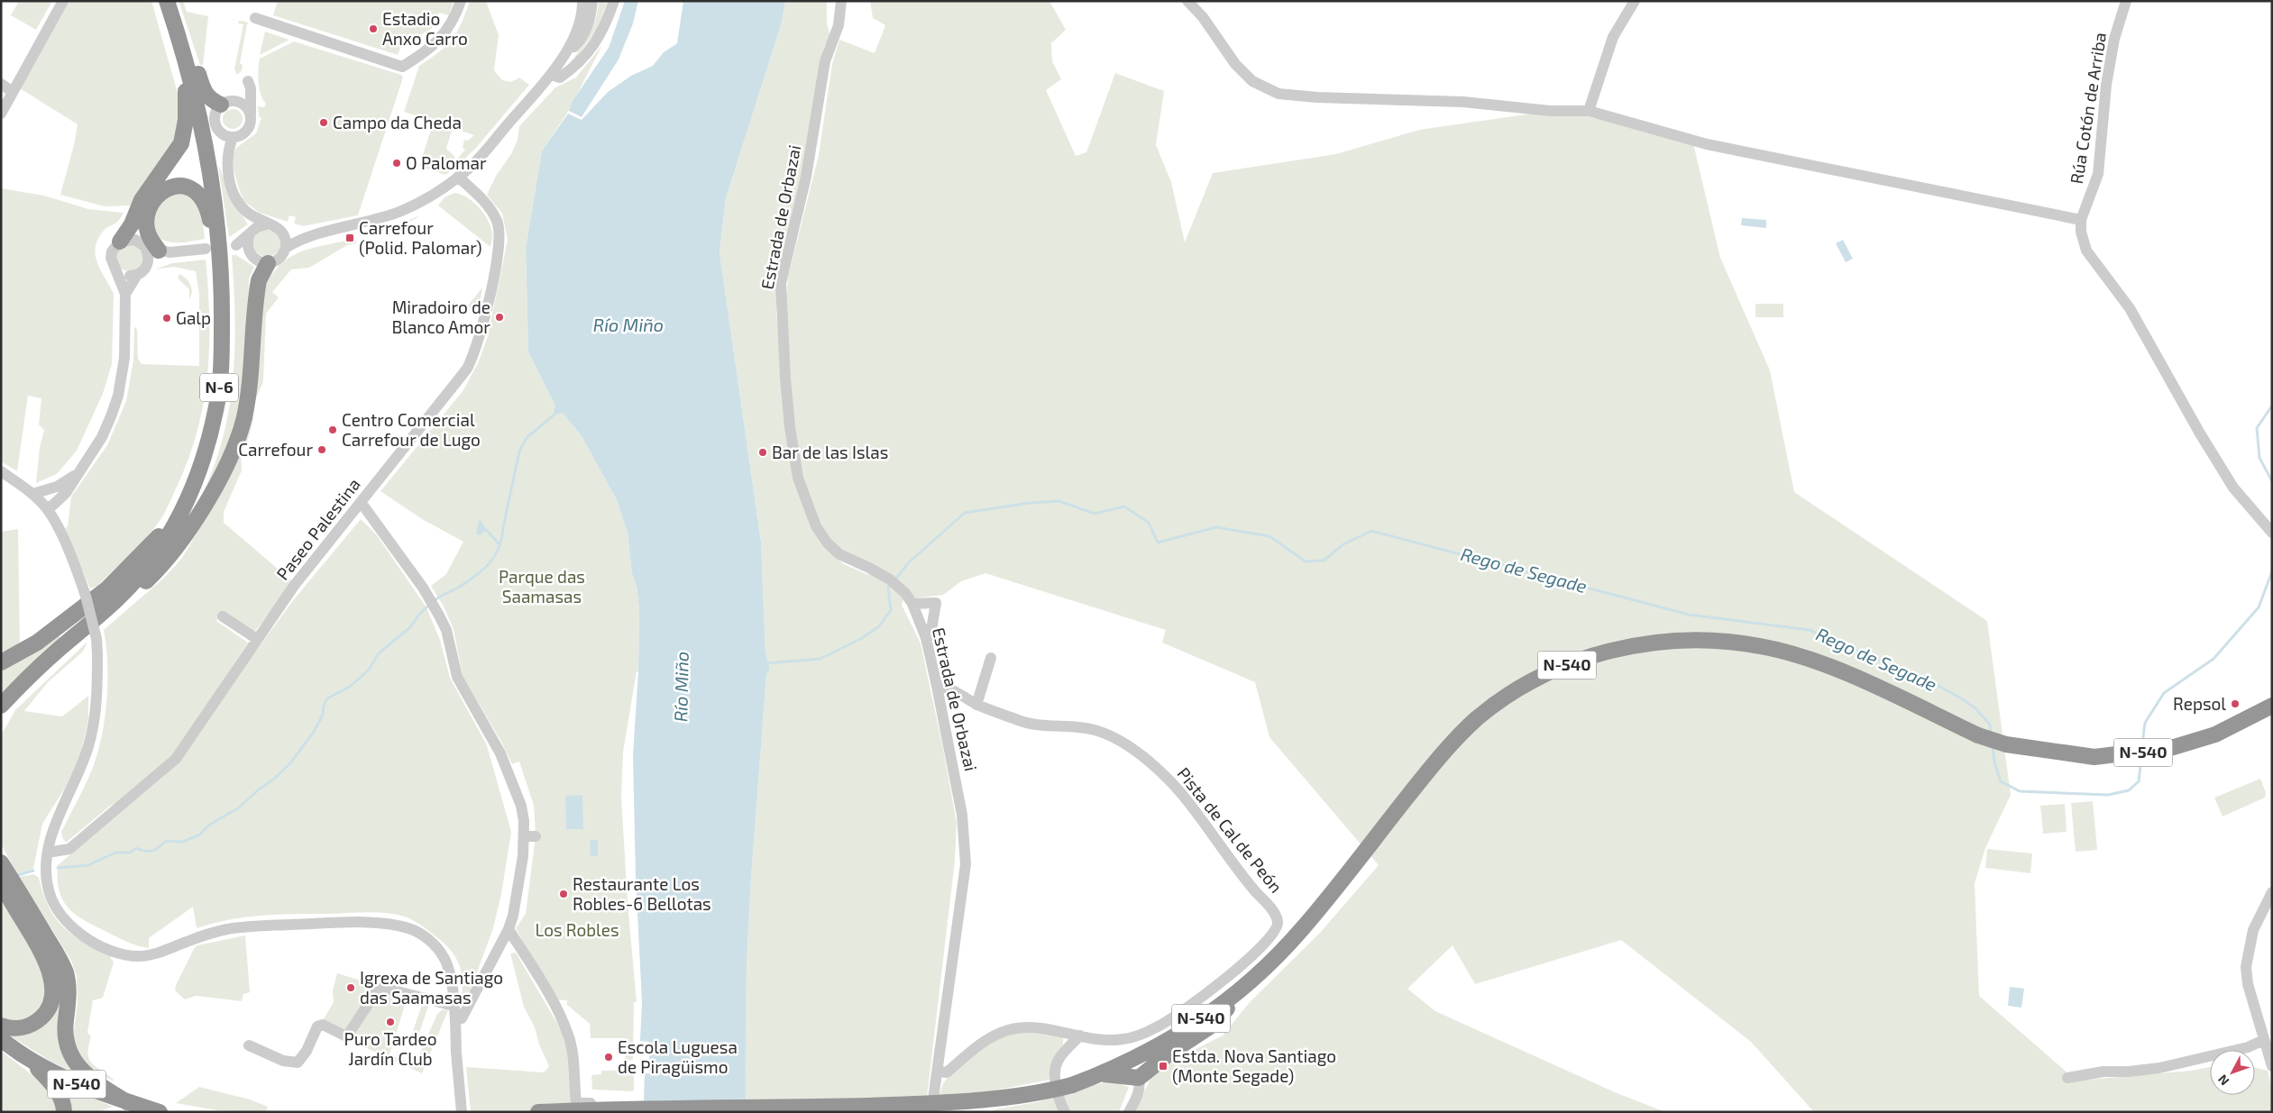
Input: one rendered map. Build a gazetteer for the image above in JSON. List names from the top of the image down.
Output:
{
  "streets": {
    "highway": ["N-6", "N-540"],
    "street": [
      "Rúa Cotón de Arriba",
      "Estrada de Orbazai",
      "Paseo Palestina",
      "Pista de Cal de Peón"
    ]
  },
  "crossings": [
    ["Estrada de Orbazai", "Pista de Cal de Peón"]
  ],
  "water": ["Río Miño", "Rego de Segade"],
  "parks": ["Parque das Saamasas", "Los Robles"],
  "places": {
    "other": [
      "Estadio Anxo Carro",
      "Campo da Cheda",
      "O Palomar",
      "Miradoiro de Blanco Amor",
      "Galp",
      "Centro Comercial Carrefour de Lugo",
      "Carrefour",
      "Bar de las Islas",
      "Repsol",
      "Restaurante Los Robles-6 Bellotas",
      "Igrexa de Santiago das Saamasas",
      "Puro Tardeo Jardín Club",
      "Escola Luguesa de Piragüismo"
    ],
    "transit": ["Carrefour (Polid. Palomar)", "Estda. Nova Santiago (Monte Segade)"]
  },
  "north": "bottom left"
}
